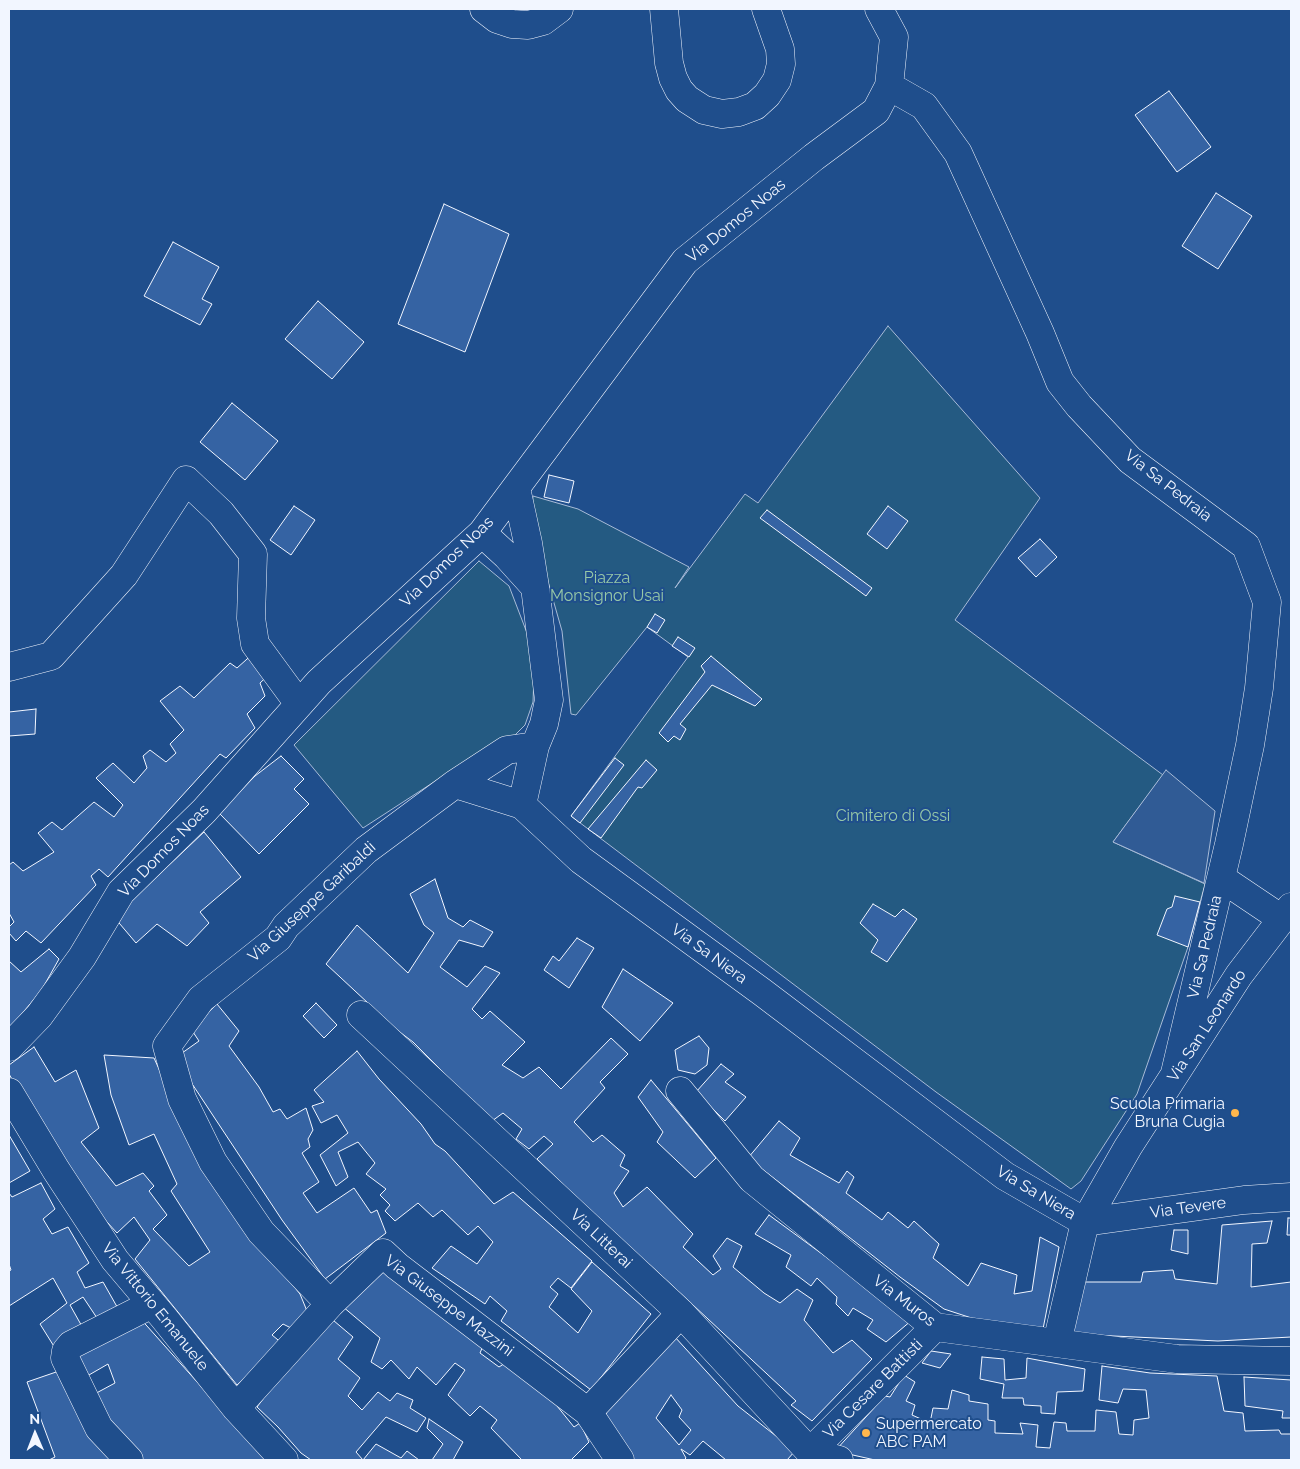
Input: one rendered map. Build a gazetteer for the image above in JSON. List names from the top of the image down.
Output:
{
  "streets": {
    "street": [
      "Via Domos Noas",
      "Via Sa Pedraia",
      "Via Giuseppe Garibaldi",
      "Via Sa Niera",
      "Via San Leonardo",
      "Via Tevere",
      "Via Litterai",
      "Via Muros",
      "Via Giuseppe Mazzini",
      "Via Vittorio Emanuele",
      "Via Cesare Battisti"
    ]
  },
  "crossings": [
    ["Via Domos Noas", "Via Sa Pedraia"],
    ["Via Sa Pedraia", "Via San Leonardo"],
    ["Via Giuseppe Garibaldi", "Via Giuseppe Mazzini"],
    ["Via Sa Niera", "Via San Leonardo"],
    ["Via Sa Niera", "Via Tevere"],
    ["Via San Leonardo", "Via Tevere"],
    ["Via San Leonardo", "Via Muros"],
    ["Via Litterai", "Via Cesare Battisti"],
    ["Via Muros", "Via Cesare Battisti"],
    ["Via Giuseppe Mazzini", "Via Vittorio Emanuele"]
  ],
  "parks": ["Piazza Monsignor Usai", "Cimitero di Ossi"],
  "places": ["Scuola Primaria Bruna Cugia", "Supermercato ABC PAM"],
  "north": "top"
}
